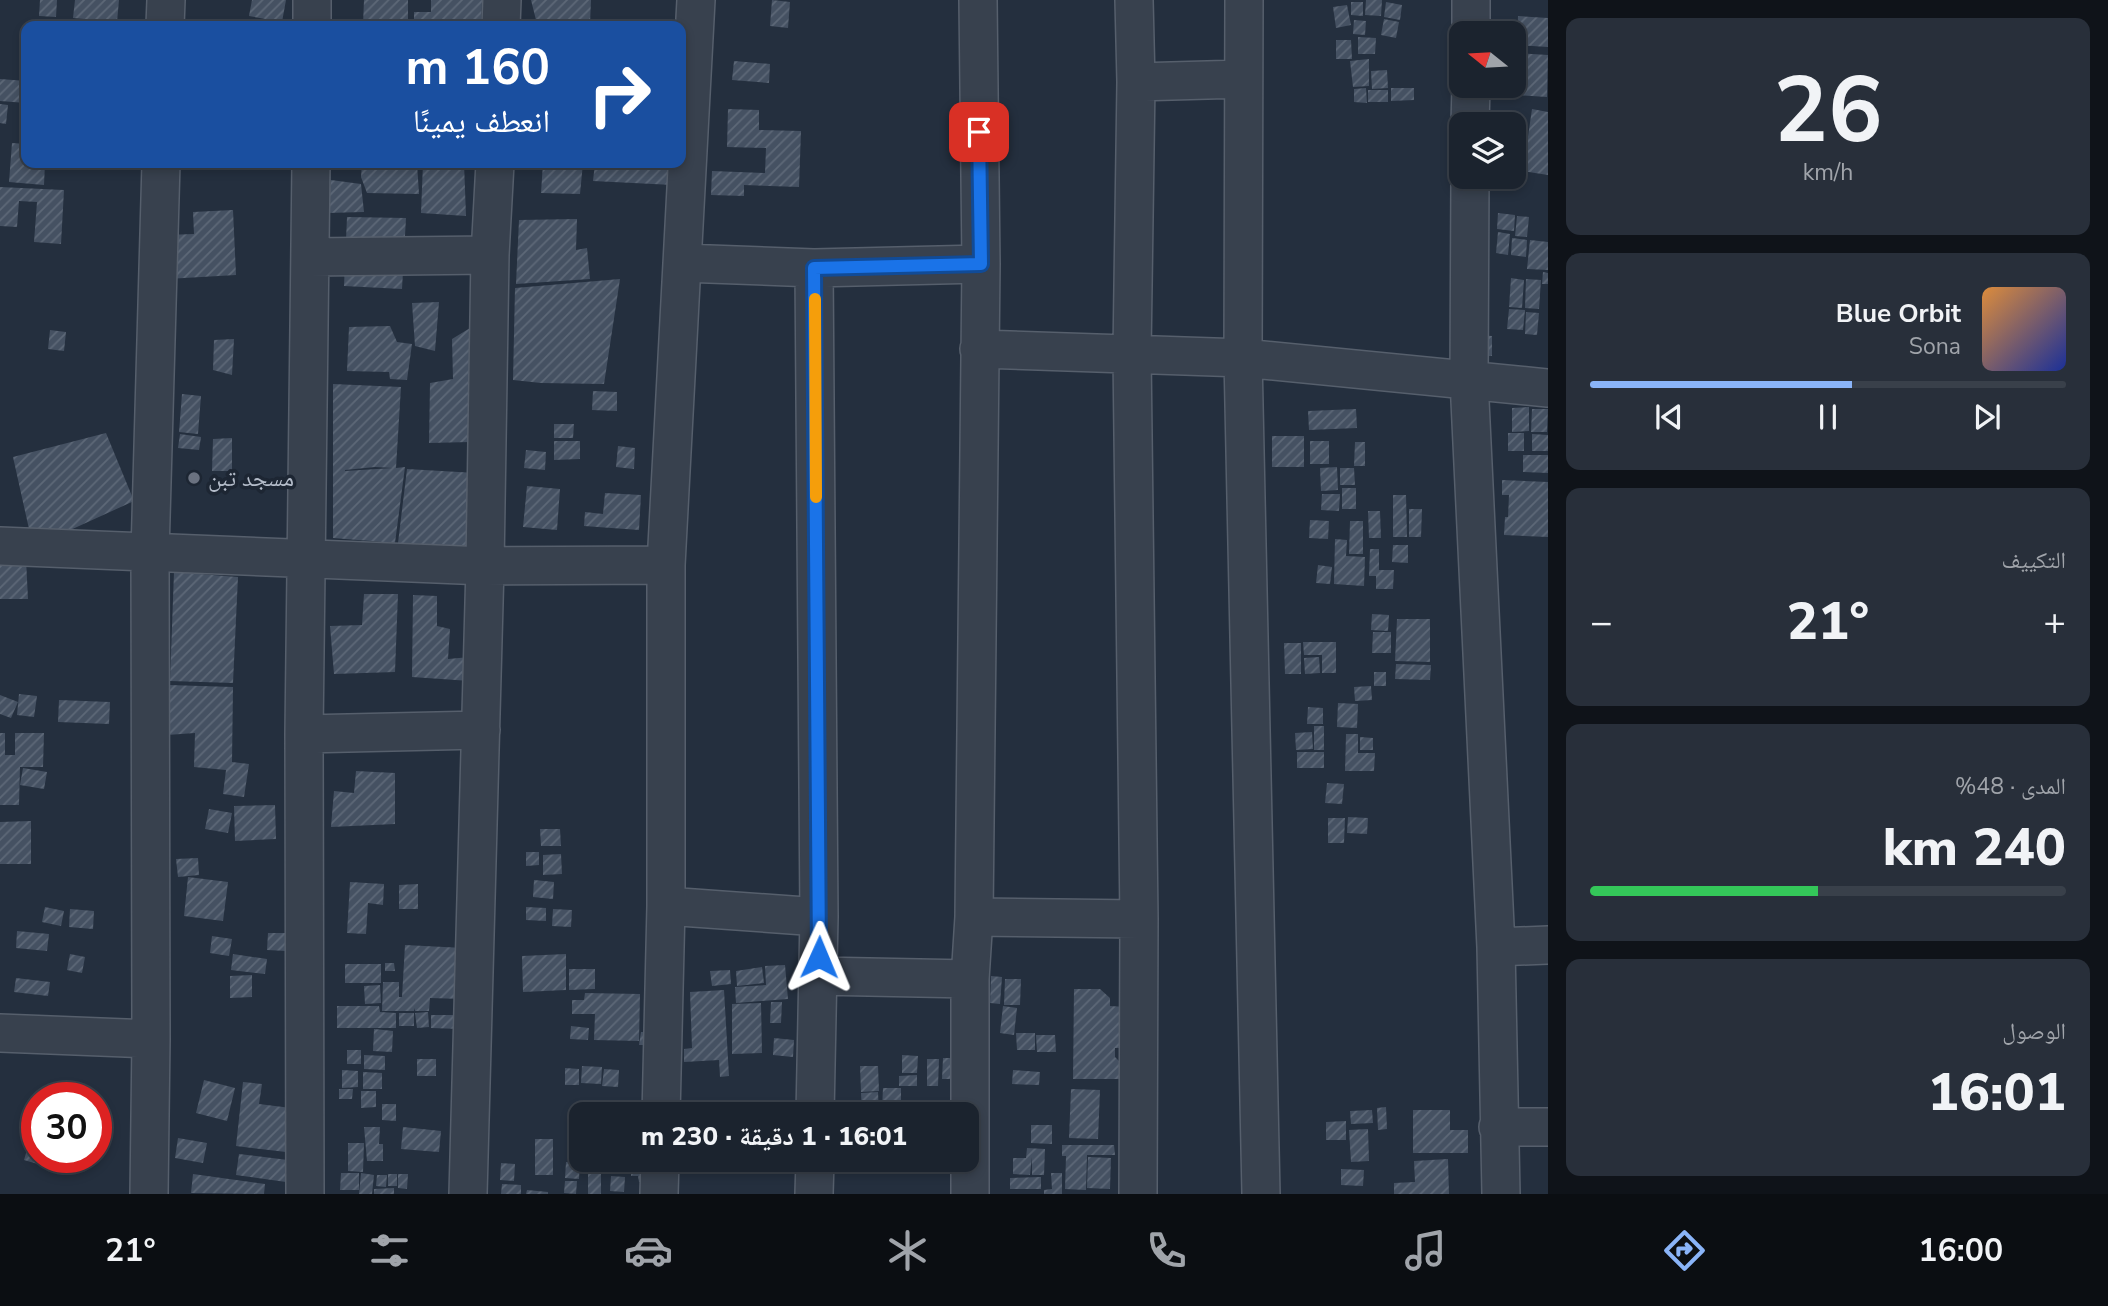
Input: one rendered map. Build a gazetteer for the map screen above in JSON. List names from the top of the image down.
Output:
{
  "places": ["مسجد تبن"],
  "north": "left",
  "page": {
    "tile": [
      ["26", "km/h"],
      "التكييف",
      ["المدى · 48%", "240 km"],
      ["الوصول", "16:01"]
    ],
    "turn": ["160 m", "انعطف يمينًا"],
    "song": ["Blue Orbit", "Sona"],
    "heat": ["−", "21°", "+"],
    "limit": "30",
    "trip": "16:01 · 1 دقيقة · 230 m",
    "tabs": ["16:00", "21°"]
  }
}
